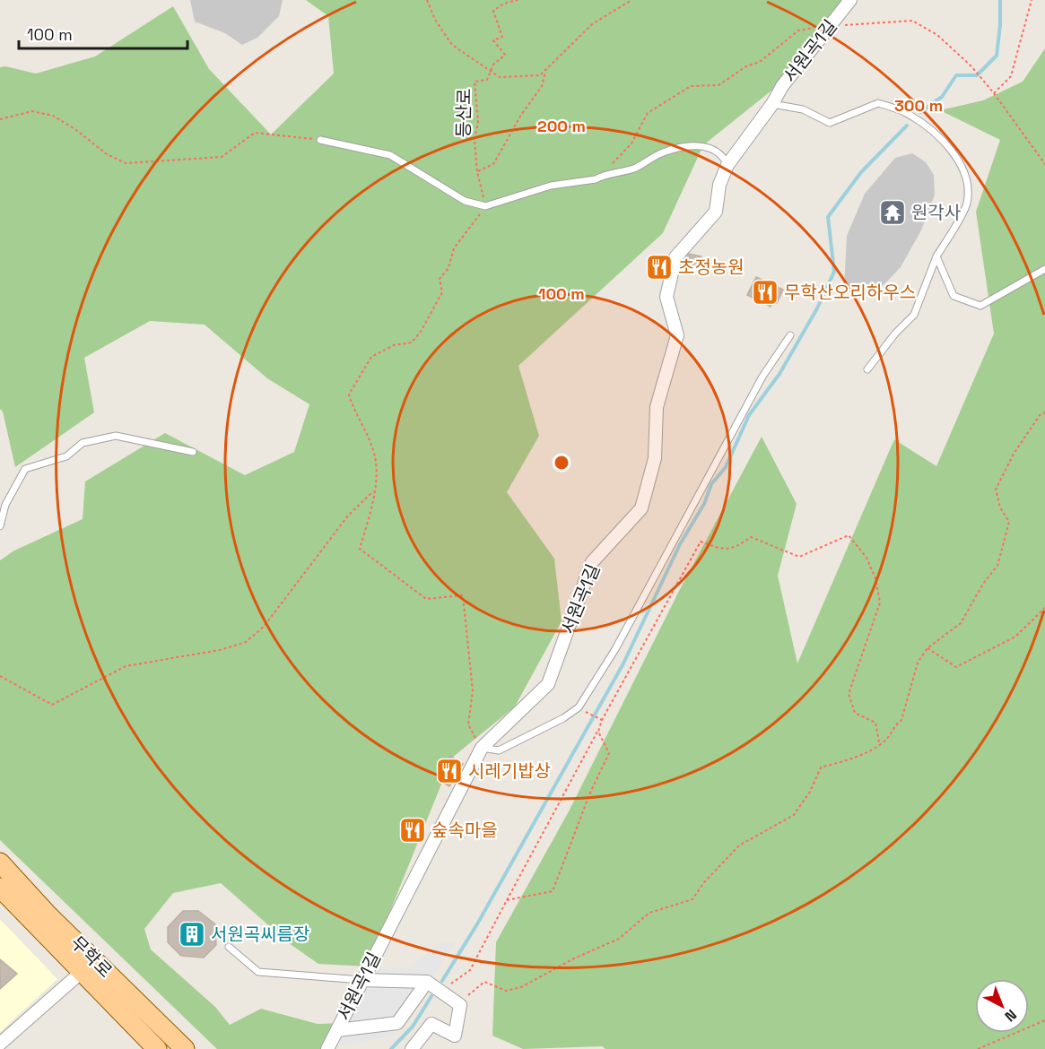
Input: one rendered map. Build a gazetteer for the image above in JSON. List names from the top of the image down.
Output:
{
  "streets": {
    "main road": ["무학로"],
    "street": ["서원곡1길"],
    "path": ["등산로"]
  },
  "places": {
    "temple": ["원각사"],
    "restaurant": [
      "초정농원",
      "무학산오리하우스",
      "시레기밥상",
      "숲속마을"
    ],
    "building": ["서원곡씨름장"]
  },
  "scale_bar": "100 m",
  "north": "bottom right",
  "rings": ["300 m", "200 m", "100 m"]
}
